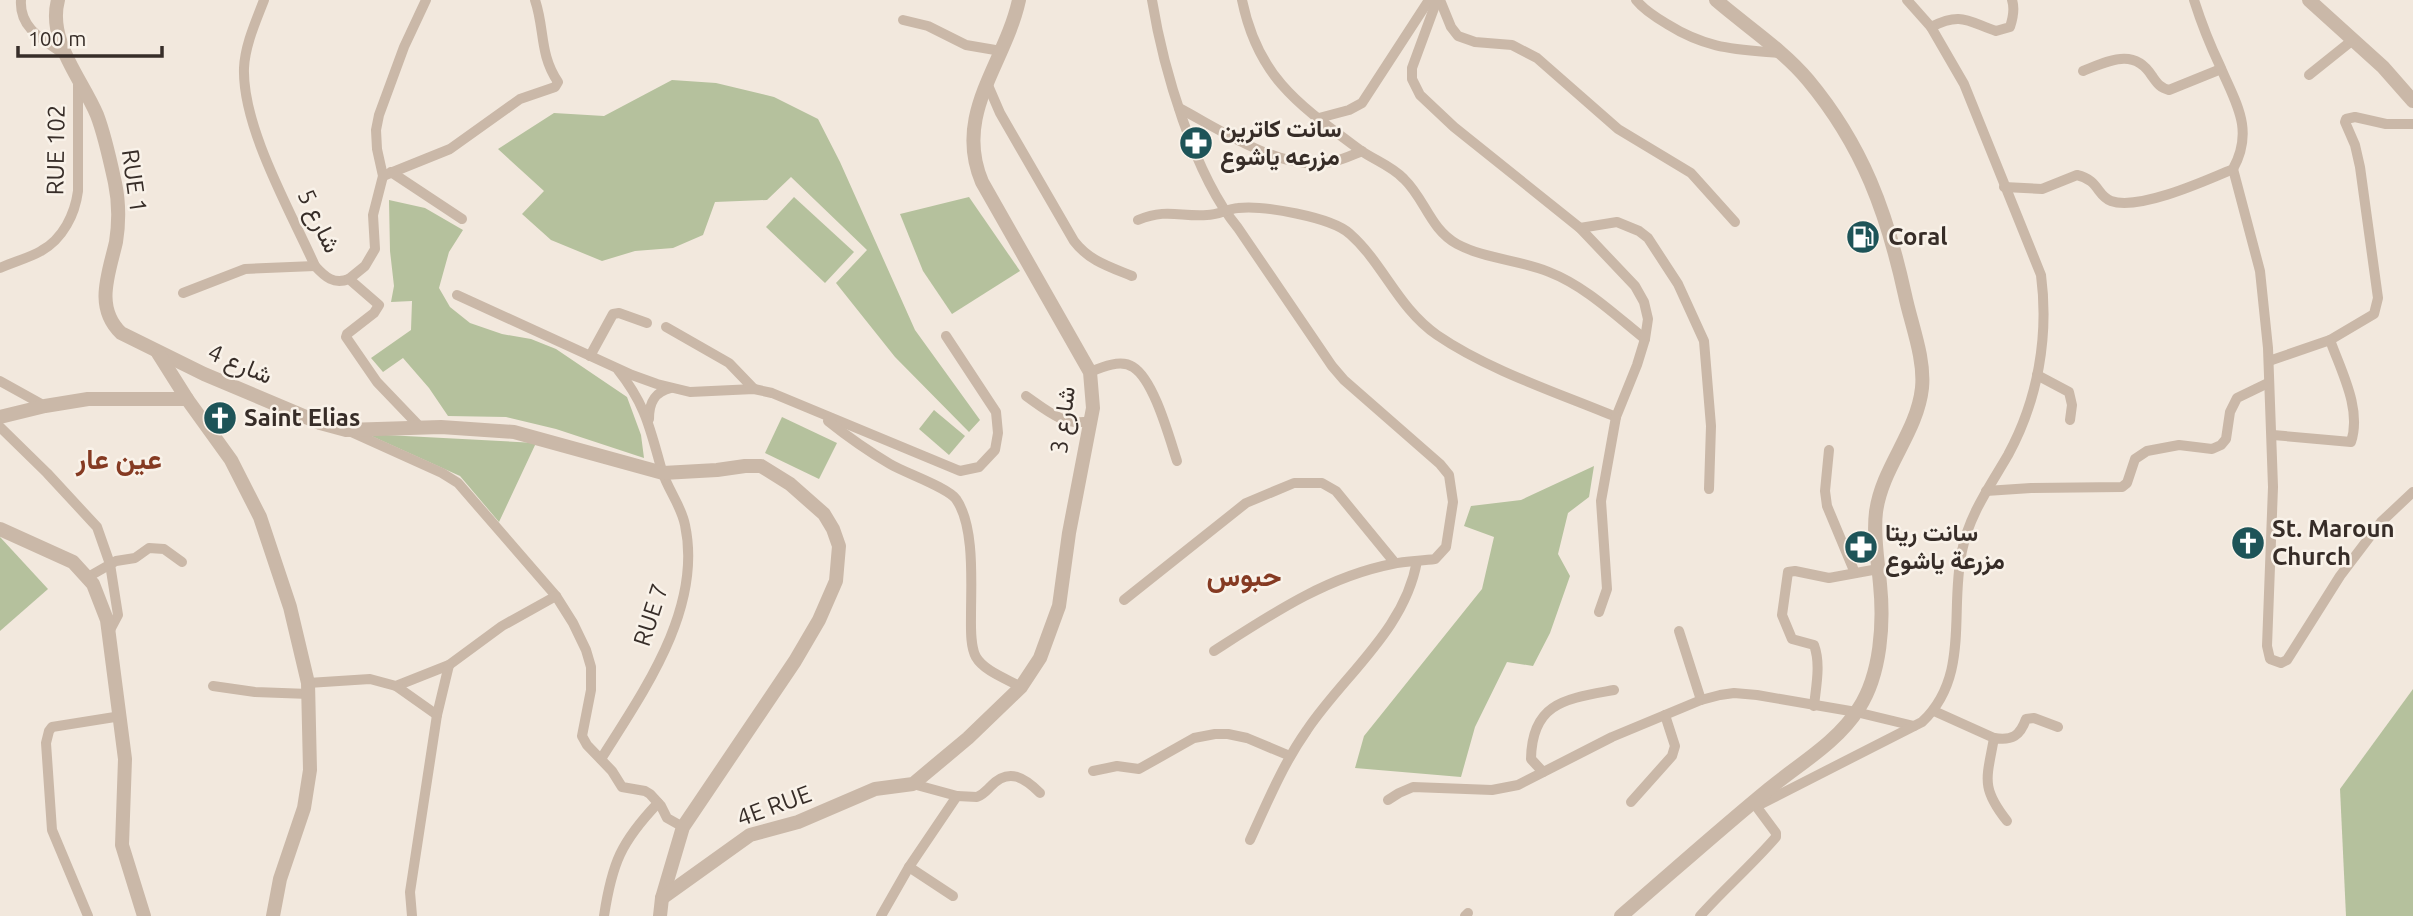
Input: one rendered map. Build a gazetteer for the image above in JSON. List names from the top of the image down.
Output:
{
  "streets": {
    "street": [
      "RUE 102",
      "RUE 1",
      "شارع 5",
      "شارع 4",
      "شارع 3",
      "RUE 7",
      "4E RUE"
    ]
  },
  "crossings": [
    ["RUE 102", "RUE 1"],
    ["RUE 1", "شارع 4"],
    ["شارع 5", "شارع 4"],
    ["شارع 4", "RUE 7"],
    ["شارع 4", "4E RUE"],
    ["شارع 3", "4E RUE"]
  ],
  "districts": ["عين عار", "حبوس"],
  "places": {
    "pharmacy": ["سانت كاترين مزرعه ياشوع", "سانت ريتا مزرعة ياشوع"],
    "fuel station": ["Coral"],
    "church": ["Saint Elias", "St. Maroun Church"]
  },
  "scale_bar": "100 m"
}
